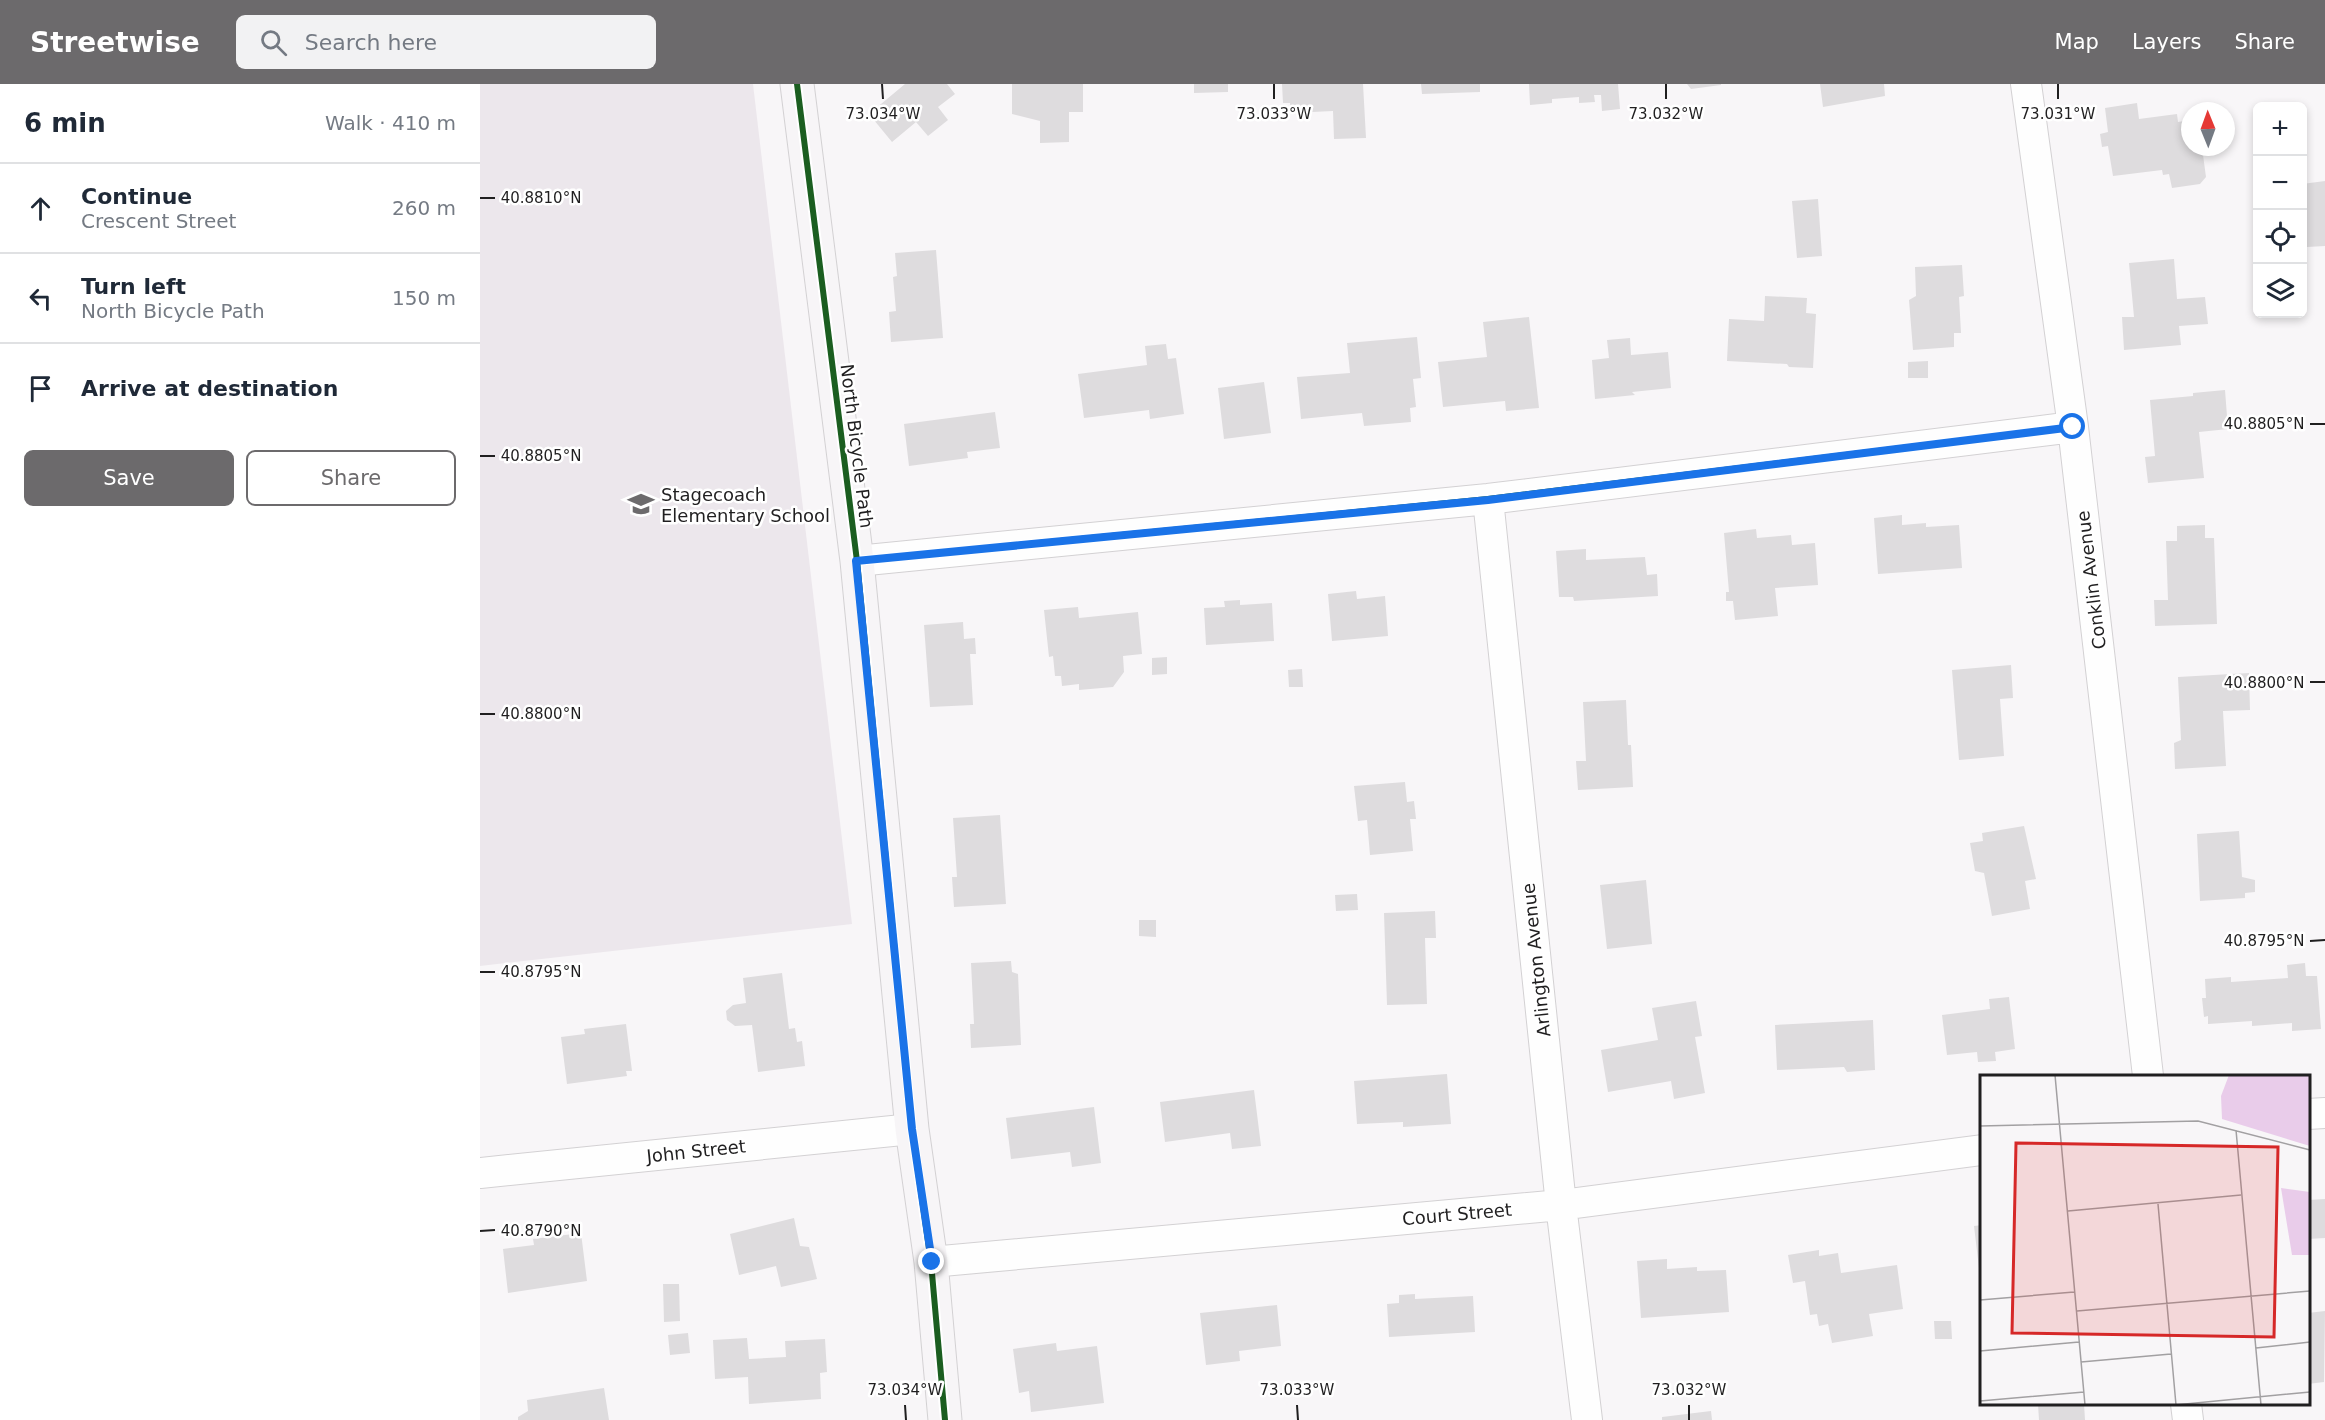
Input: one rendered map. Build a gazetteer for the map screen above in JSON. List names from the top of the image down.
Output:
{
  "streets": {
    "street": [
      "North Bicycle Path",
      "Conklin Avenue",
      "Arlington Avenue",
      "John Street",
      "Court Street"
    ]
  },
  "crossings": [
    ["North Bicycle Path", "John Street"],
    ["North Bicycle Path", "Court Street"],
    ["Arlington Avenue", "Court Street"]
  ],
  "places": {
    "school or university": ["Stagecoach Elementary School"]
  },
  "north": "top",
  "page": {
    "header": "Streetwise",
    "search": "Search here",
    "nav": ["Map", "Layers", "Share"],
    "heading": ["6 min", "Walk · 410 m"],
    "map_buttons": ["+", "−"],
    "list": [
      ["Continue", "Crescent Street", "260 m"],
      ["Turn left", "North Bicycle Path", "150 m"],
      "Arrive at destination"
    ],
    "buttons": ["Save", "Share"]
  },
  "coordinates": [
    "73.034°W",
    "73.033°W",
    "73.032°W",
    "73.031°W",
    "40.8810°N",
    "40.8805°N",
    "40.8800°N",
    "40.8795°N",
    "40.8790°N"
  ]
}
